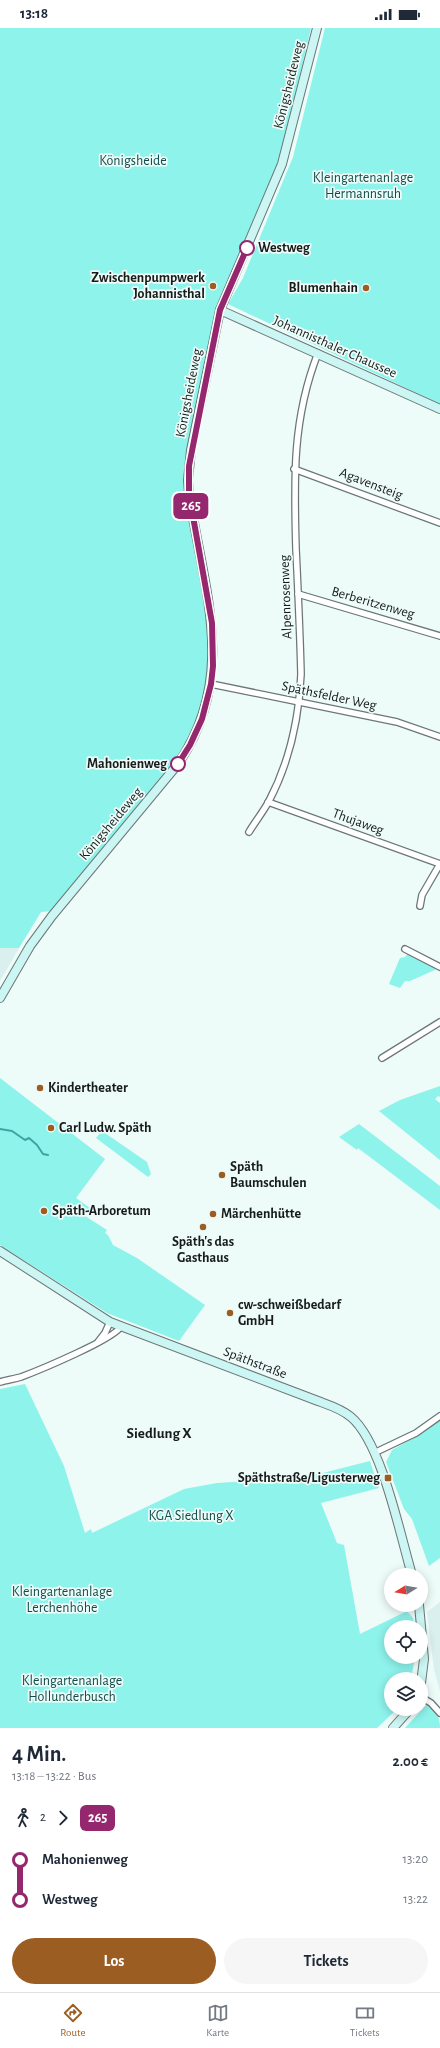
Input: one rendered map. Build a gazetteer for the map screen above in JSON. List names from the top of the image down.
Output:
{
  "streets": {
    "street": [
      "Königsheideweg",
      "Johannisthaler Chaussee",
      "Agavensteig",
      "Alpenrosenweg",
      "Berberitzenweg",
      "Späthsfelder Weg",
      "Thujaweg",
      "Späthstraße"
    ]
  },
  "crossings": [
    ["Königsheideweg", "Johannisthaler Chaussee"],
    ["Königsheideweg", "Späthsfelder Weg"],
    ["Johannisthaler Chaussee", "Alpenrosenweg"],
    ["Agavensteig", "Alpenrosenweg"],
    ["Alpenrosenweg", "Berberitzenweg"],
    ["Alpenrosenweg", "Späthsfelder Weg"],
    ["Alpenrosenweg", "Thujaweg"]
  ],
  "districts": ["Siedlung X"],
  "parks": [
    "Königsheide",
    "Kleingartenanlage Hermannsruh",
    "KGA Siedlung X",
    "Kleingartenanlage Lerchenhöhe",
    "Kleingartenanlage Hollunderbusch"
  ],
  "places": {
    "other": [
      "Westweg",
      "Zwischenpumpwerk Johannisthal",
      "Blumenhain",
      "Mahonienweg",
      "Kindertheater",
      "Carl Ludw. Späth",
      "Späth Baumschulen",
      "Späth-Arboretum",
      "Märchenhütte",
      "Späth's das Gasthaus",
      "cw-schweißbedarf GmbH"
    ],
    "transit": ["Späthstraße/Ligusterweg"]
  },
  "lines": ["bus line 265"],
  "north": "left",
  "page": {
    "status": "13:18",
    "on_map": "265",
    "heading": ["4 Min.", "13:18 – 13:22 · Bus", "2.00 €"],
    "legs": ["2", "265"],
    "list": [
      {
        "name": "Mahonienweg",
        "value": "13:20"
      },
      {
        "name": "Westweg",
        "value": "13:22"
      }
    ],
    "buttons": ["Los", "Tickets"],
    "tabs": ["Route", "Karte", "Tickets"]
  }
}
